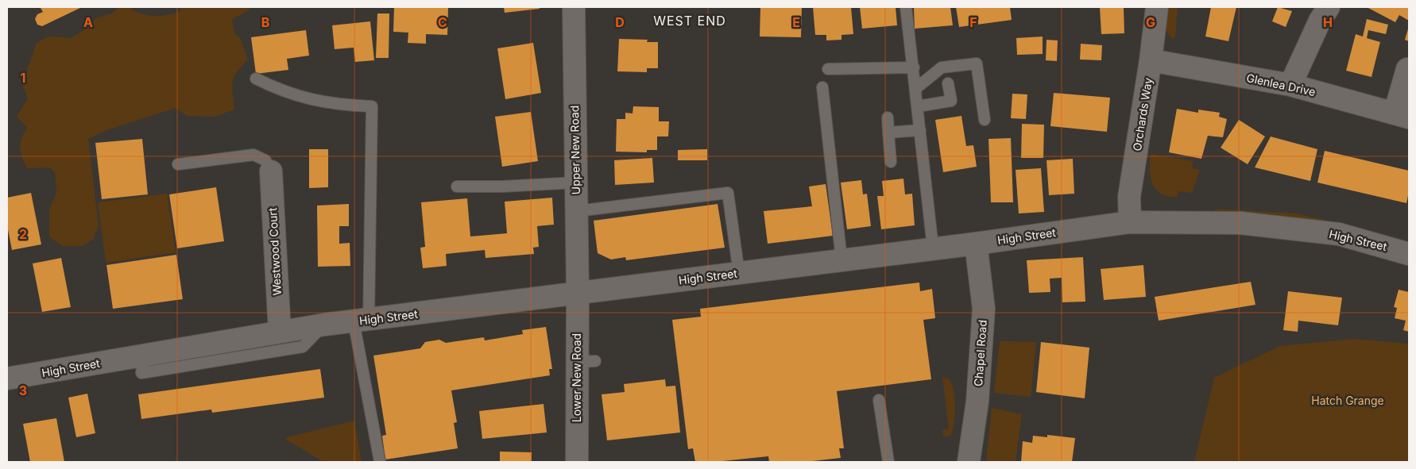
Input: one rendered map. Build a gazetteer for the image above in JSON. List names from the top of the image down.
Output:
{
  "streets": {
    "street": [
      "Glenlea Drive",
      "Orchards Way",
      "Upper New Road",
      "High Street",
      "Westwood Court",
      "Chapel Road",
      "Lower New Road"
    ]
  },
  "crossings": [
    ["Glenlea Drive", "Orchards Way"],
    ["Orchards Way", "High Street"],
    ["Upper New Road", "High Street"],
    ["Upper New Road", "Lower New Road"],
    ["High Street", "Westwood Court"],
    ["High Street", "Chapel Road"],
    ["High Street", "Lower New Road"]
  ],
  "districts": ["WEST END"],
  "parks": ["Hatch Grange"],
  "grid": {
    "columns": [
      "A",
      "B",
      "C",
      "D",
      "E",
      "F",
      "G",
      "H"
    ],
    "rows": ["1", "2", "3"]
  }
}
